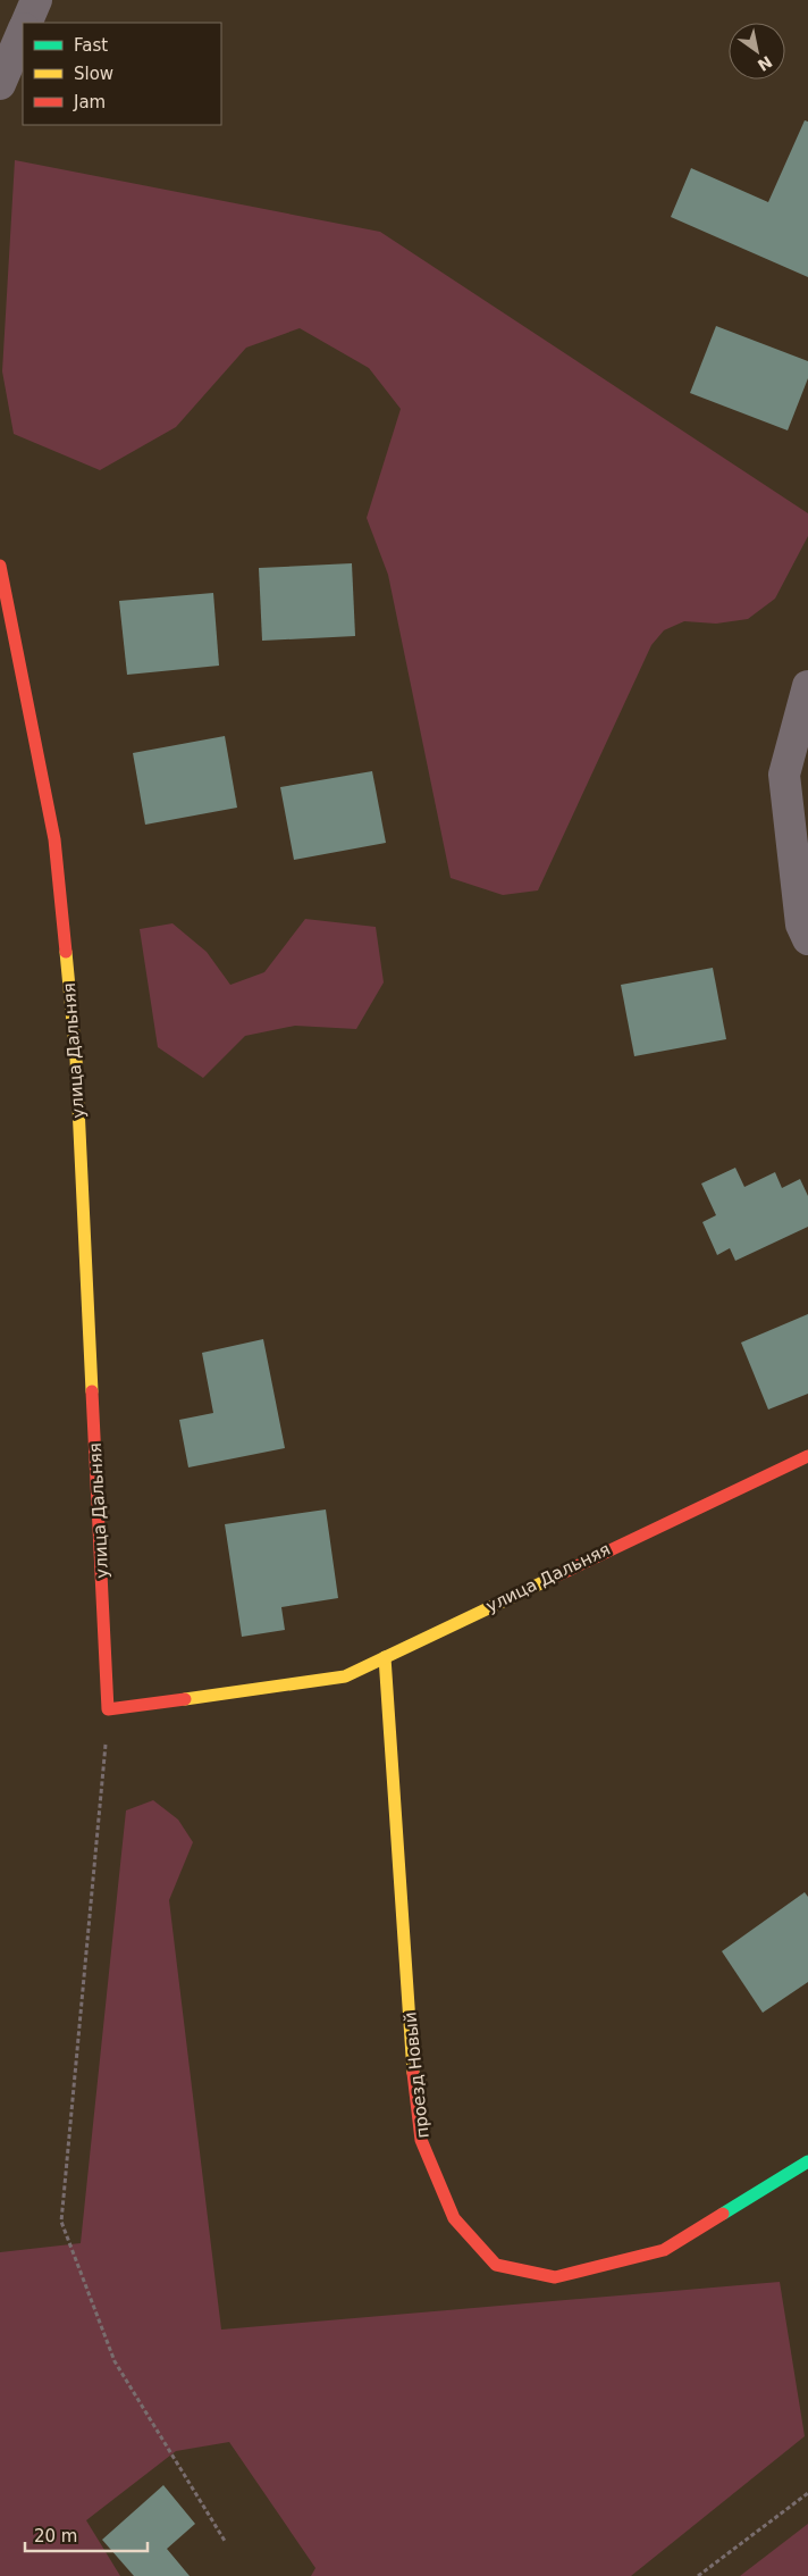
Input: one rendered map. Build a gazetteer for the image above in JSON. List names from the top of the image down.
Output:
{
  "streets": {
    "street": ["улица Дальняя", "проезд Новый"]
  },
  "crossings": [
    ["улица Дальняя", "проезд Новый"]
  ],
  "legend": ["Fast", "Slow", "Jam"],
  "scale_bar": "20 m",
  "north": "bottom right"
}
